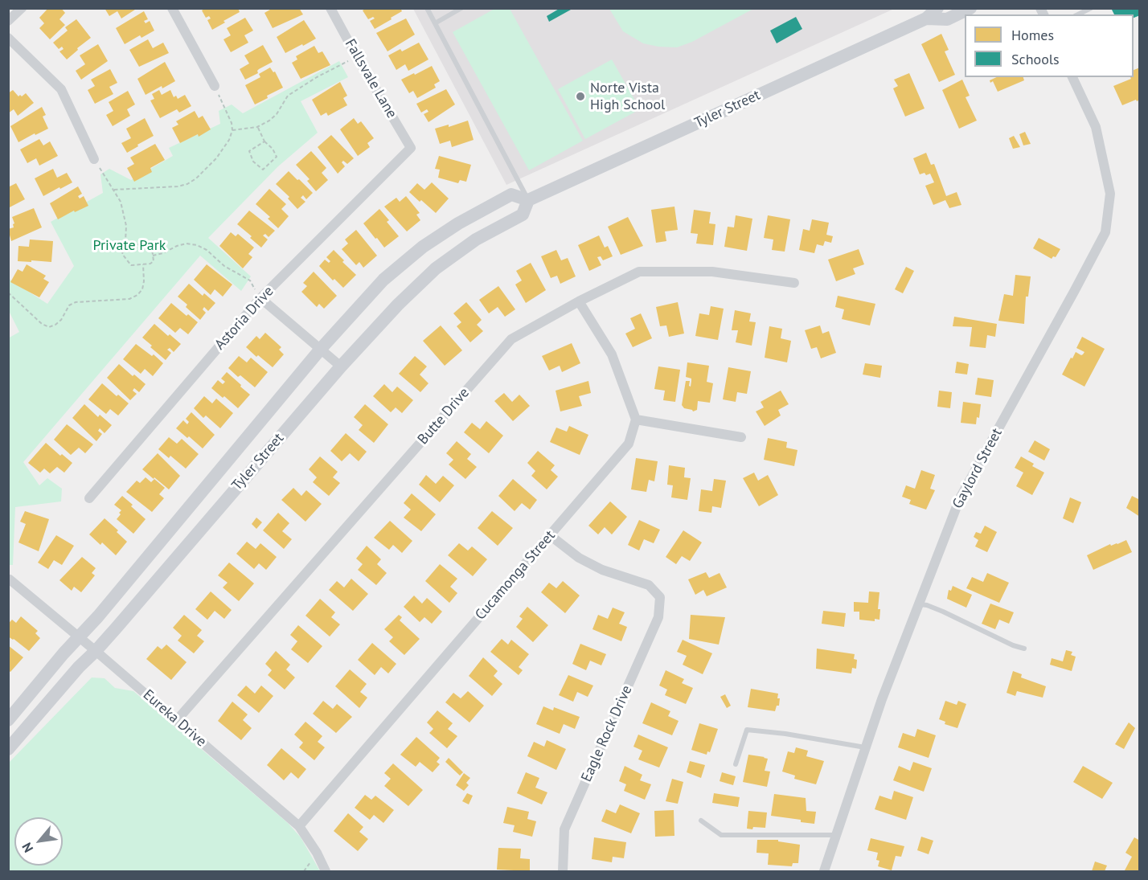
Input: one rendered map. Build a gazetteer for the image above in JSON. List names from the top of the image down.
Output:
{
  "streets": {
    "main road": ["Tyler Street"],
    "street": [
      "Fallsvale Lane",
      "Astoria Drive",
      "Butte Drive",
      "Gaylord Street",
      "Cucamonga Street",
      "Eureka Drive",
      "Eagle Rock Drive"
    ]
  },
  "crossings": [
    ["Fallsvale Lane", "Astoria Drive"],
    ["Tyler Street", "Eureka Drive"],
    ["Butte Drive", "Eureka Drive"],
    ["Cucamonga Street", "Eureka Drive"],
    ["Cucamonga Street", "Eagle Rock Drive"]
  ],
  "parks": ["Private Park"],
  "places": ["Norte Vista High School"],
  "legend": ["Homes", "Schools"],
  "north": "bottom left"
}
